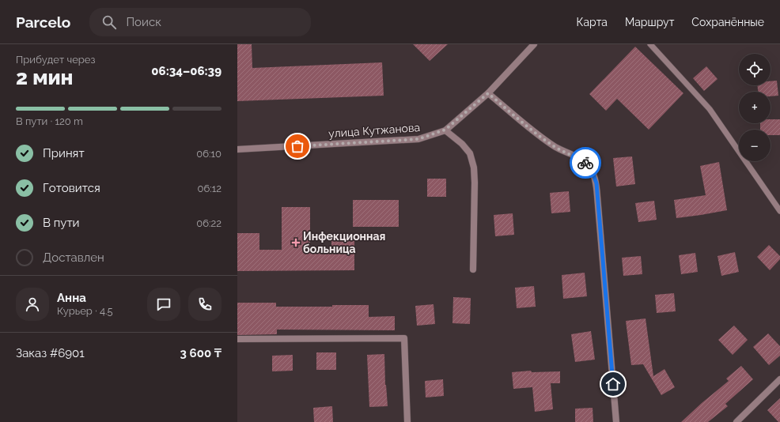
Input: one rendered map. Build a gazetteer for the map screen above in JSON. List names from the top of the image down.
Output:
{
  "streets": {
    "street": ["улица Кутжанова"]
  },
  "places": {
    "health": ["Инфекционная больница"]
  },
  "page": {
    "header": "Parcelo",
    "search": "Поиск",
    "nav": ["Карта", "Маршрут", "Сохранённые"],
    "heading": ["2 мин", "Прибудет через", "06:34–06:39"],
    "panel": [
      "Анна",
      "Курьер · 4.5",
      "Заказ #6901",
      "3 600 ₸"
    ],
    "map_buttons": ["+", "−"],
    "bar": "В пути · 120 m",
    "list": [
      ["Принят", "06:10"],
      ["Готовится", "06:12"],
      ["В пути", "06:22"],
      "Доставлен"
    ]
  }
}
